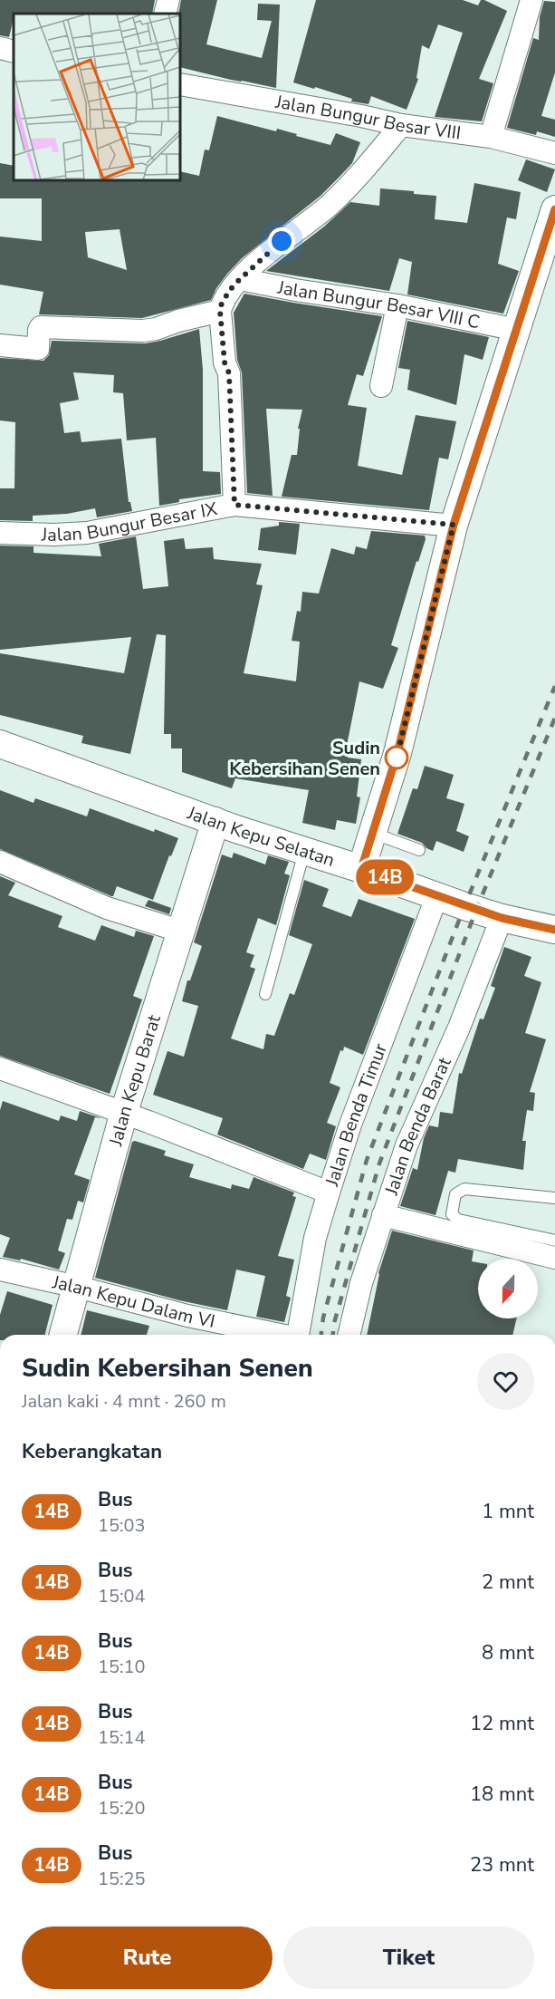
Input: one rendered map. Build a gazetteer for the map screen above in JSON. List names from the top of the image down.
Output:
{
  "streets": {
    "street": [
      "Jalan Bungur Besar VIII",
      "Jalan Bungur Besar VIII C",
      "Jalan Bungur Besar IX",
      "Jalan Kepu Selatan",
      "Jalan Kepu Barat",
      "Jalan Benda Timur",
      "Jalan Benda Barat",
      "Jalan Kepu Dalam VI"
    ]
  },
  "crossings": [
    ["Jalan Kepu Selatan", "Jalan Kepu Barat"],
    ["Jalan Kepu Selatan", "Jalan Benda Timur"],
    ["Jalan Kepu Selatan", "Jalan Benda Barat"],
    ["Jalan Kepu Barat", "Jalan Kepu Dalam VI"]
  ],
  "places": ["Sudin Kebersihan Senen"],
  "lines": ["bus line 14B"],
  "north": "bottom",
  "page": {
    "on_map": "14B",
    "heading": [
      ["Sudin Kebersihan Senen", "Jalan kaki · 4 mnt · 260 m"],
      "Keberangkatan"
    ],
    "list": [
      {
        "mark": "14B",
        "name": "Bus",
        "note": "15:03",
        "value": "1 mnt"
      },
      {
        "mark": "14B",
        "name": "Bus",
        "note": "15:04",
        "value": "2 mnt"
      },
      {
        "mark": "14B",
        "name": "Bus",
        "note": "15:10",
        "value": "8 mnt"
      },
      {
        "mark": "14B",
        "name": "Bus",
        "note": "15:14",
        "value": "12 mnt"
      },
      {
        "mark": "14B",
        "name": "Bus",
        "note": "15:20",
        "value": "18 mnt"
      },
      {
        "mark": "14B",
        "name": "Bus",
        "note": "15:25",
        "value": "23 mnt"
      }
    ],
    "buttons": ["Rute", "Tiket"]
  }
}
